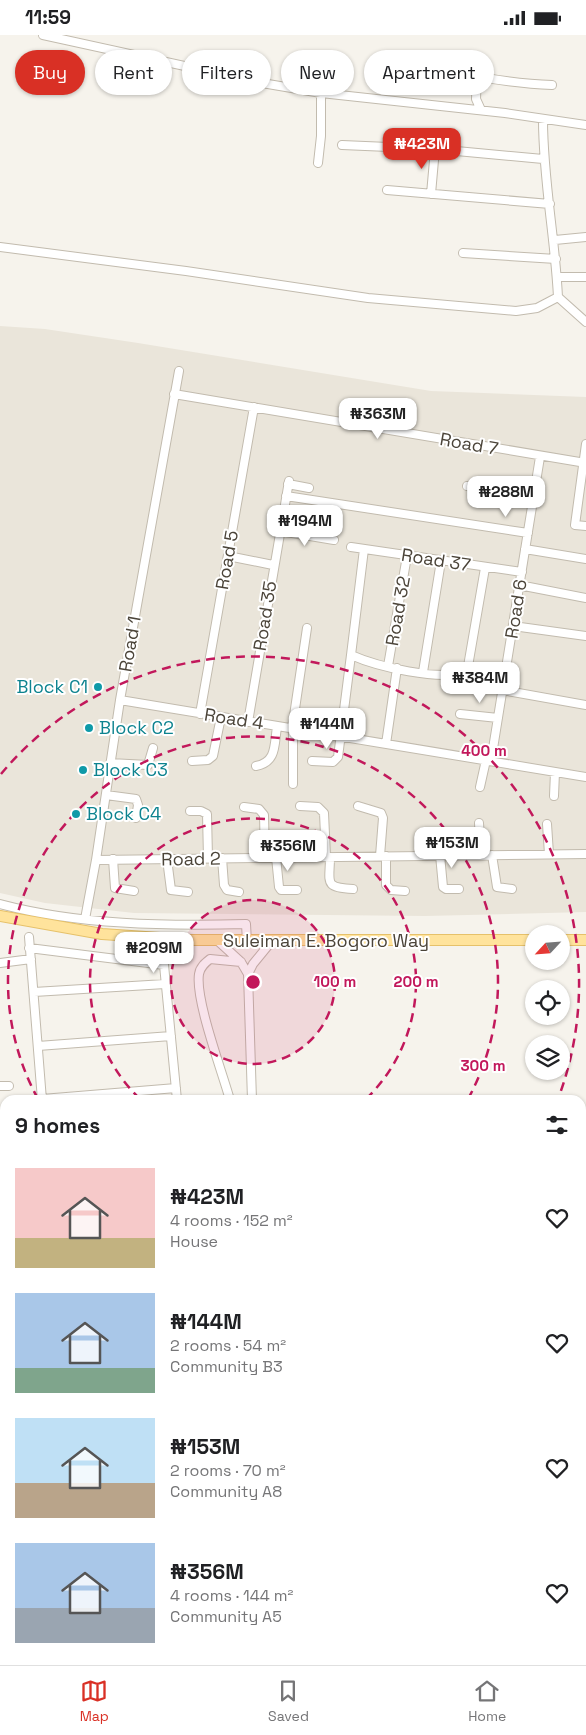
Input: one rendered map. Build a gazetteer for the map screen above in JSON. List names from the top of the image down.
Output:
{
  "streets": {
    "main road": ["Suleiman E. Bogoro Way"],
    "street": [
      "Road 7",
      "Road 5",
      "Road 37",
      "Road 6",
      "Road 32",
      "Road 35",
      "Road 1",
      "Road 4",
      "Road 2"
    ]
  },
  "crossings": [
    ["Road 7", "Road 5"],
    ["Road 7", "Road 6"],
    ["Road 7", "Road 1"],
    ["Road 5", "Road 4"],
    ["Road 37", "Road 6"],
    ["Road 37", "Road 32"],
    ["Road 6", "Road 4"],
    ["Road 35", "Road 4"],
    ["Road 1", "Road 4"],
    ["Road 1", "Road 2"],
    ["Road 1", "Suleiman E. Bogoro Way"]
  ],
  "places": [
    "Block C1",
    "Block C2",
    "Block C3",
    "Block C4"
  ],
  "north": "bottom left",
  "page": {
    "status": "11:59",
    "chip": [
      "Buy",
      "Rent",
      "Filters",
      "New",
      "Apartment"
    ],
    "price": [
      "₦423M",
      "₦363M",
      "₦288M",
      "₦194M",
      "₦384M",
      "₦144M",
      "₦153M",
      "₦356M",
      "₦209M"
    ],
    "heading": "9 homes",
    "list": [
      {
        "name": "₦423M",
        "note": "4 rooms · 152 m² · House"
      },
      {
        "name": "₦144M",
        "note": "2 rooms · 54 m² · Community B3"
      },
      {
        "name": "₦153M",
        "note": "2 rooms · 70 m² · Community A8"
      },
      {
        "name": "₦356M",
        "note": "4 rooms · 144 m² · Community A5"
      }
    ],
    "tabs": ["Map", "Saved", "Home"]
  },
  "rings": [
    "400 m",
    "100 m",
    "200 m",
    "300 m"
  ]
}
